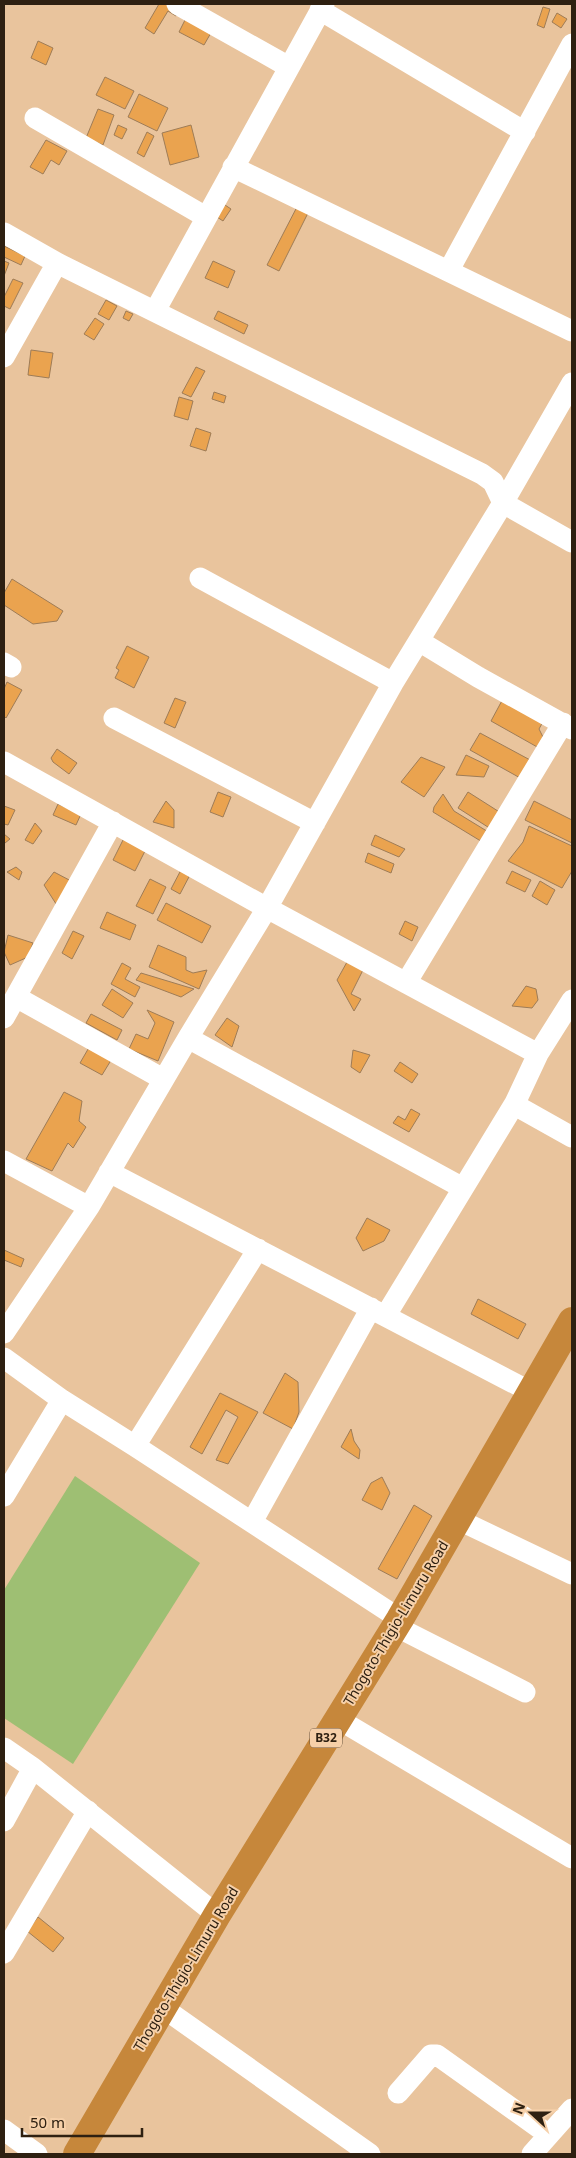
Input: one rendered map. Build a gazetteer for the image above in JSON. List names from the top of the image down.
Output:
{
  "streets": {
    "highway": ["Thogoto-Thigio-Limuru Road", "B32"]
  },
  "scale_bar": "50 m",
  "north": "left"
}
